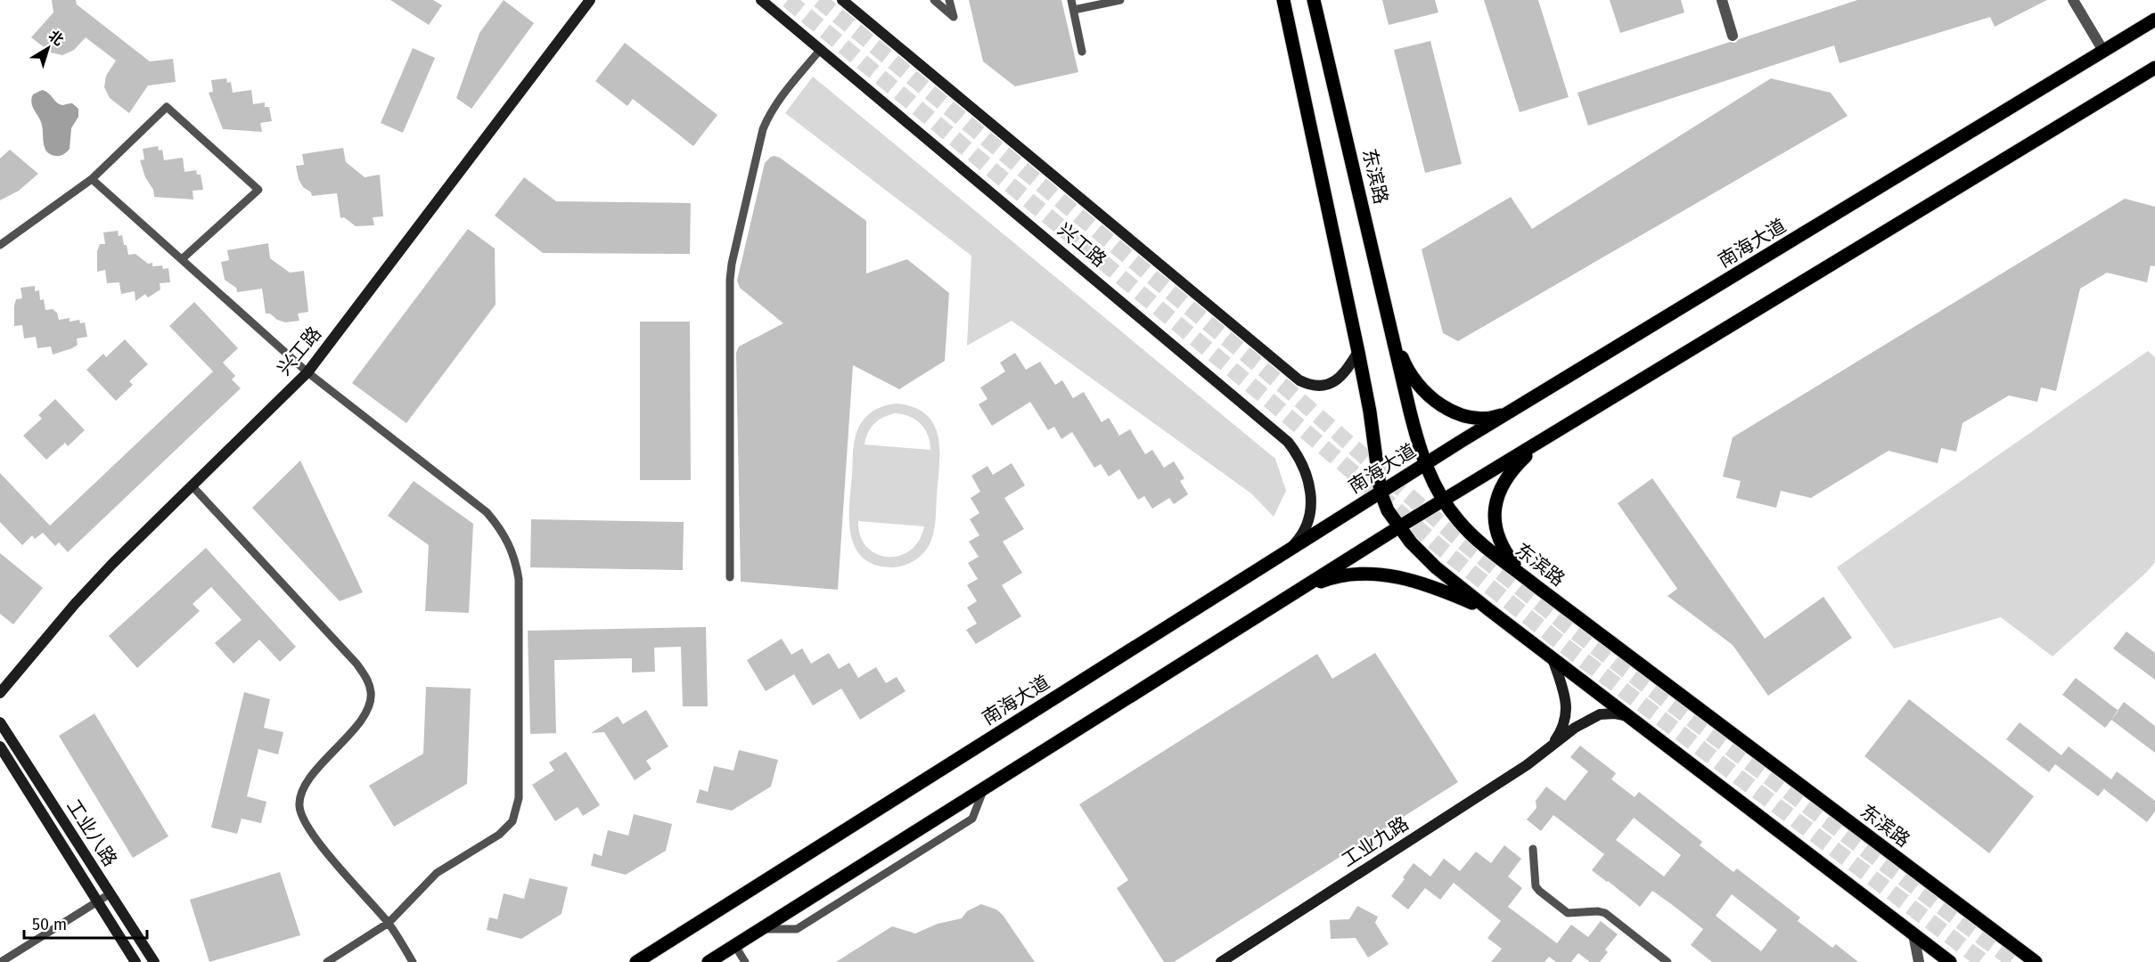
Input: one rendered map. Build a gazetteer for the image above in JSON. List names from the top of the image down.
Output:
{
  "streets": {
    "main road": ["东滨路", "南海大道"],
    "street": ["兴工路", "工业八路", "工业九路"]
  },
  "crossings": [
    ["东滨路", "南海大道"],
    ["南海大道", "兴工路"]
  ],
  "scale_bar": "50 m",
  "north": "top right"
}
